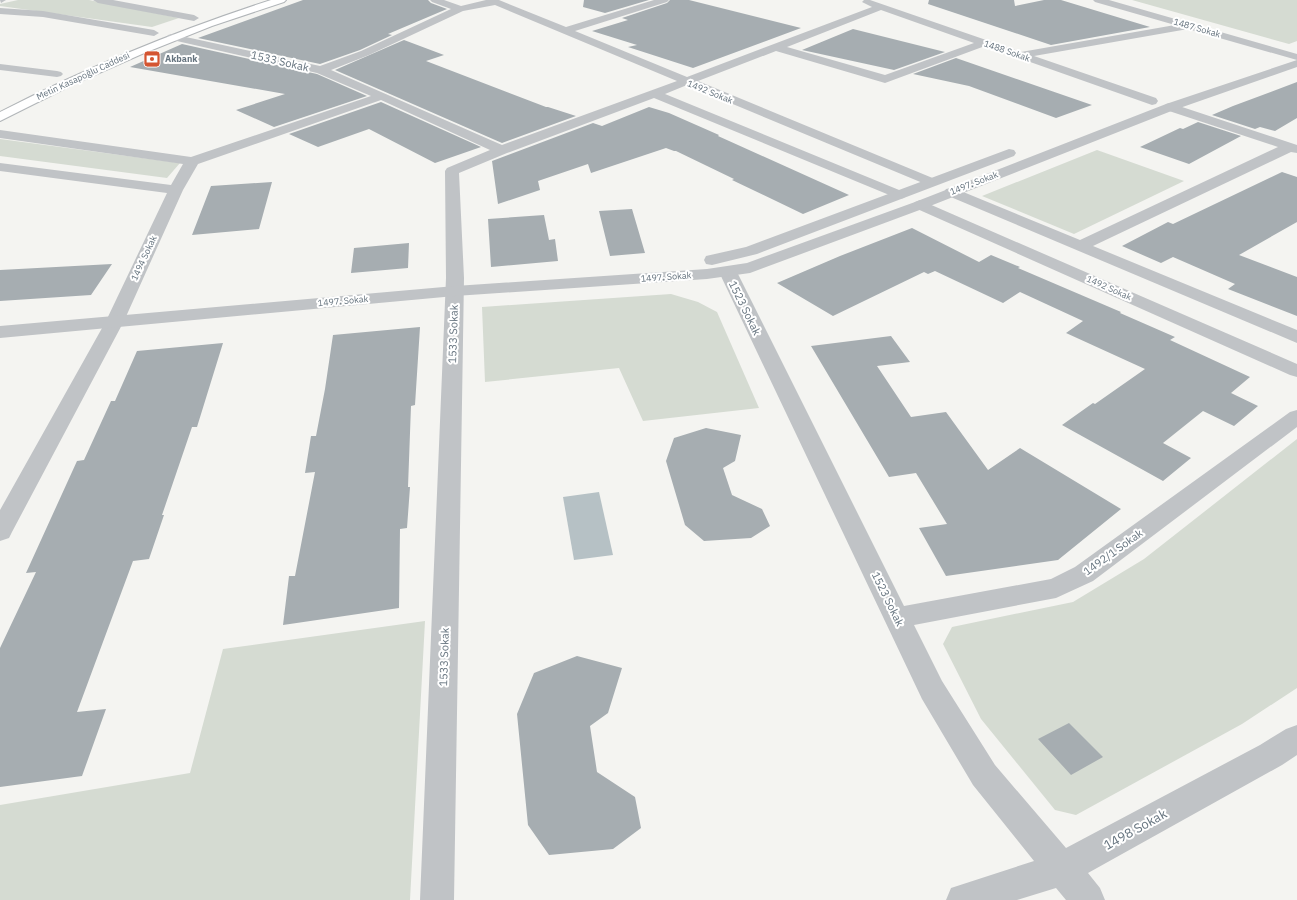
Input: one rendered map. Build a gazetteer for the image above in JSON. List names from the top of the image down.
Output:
{
  "streets": {
    "main road": ["Metin Kasapoğlu Caddesi"],
    "street": [
      "1487 Sokak",
      "1488 Sokak",
      "1533 Sokak",
      "1492 Sokak",
      "1497. Sokak",
      "1494 Sokak",
      "1523 Sokak",
      "1492/1 Sokak",
      "1498 Sokak"
    ]
  },
  "crossings": [
    ["1487 Sokak", "1497. Sokak"],
    ["1488 Sokak", "1497. Sokak"],
    ["1533 Sokak", "Metin Kasapoğlu Caddesi"],
    ["1533 Sokak", "1497. Sokak"],
    ["1492 Sokak", "1497. Sokak"],
    ["1497. Sokak", "1494 Sokak"],
    ["1497. Sokak", "1523 Sokak"],
    ["1523 Sokak", "1492/1 Sokak"],
    ["1523 Sokak", "1498 Sokak"]
  ],
  "places": {
    "bank": ["Akbank"]
  }
}
